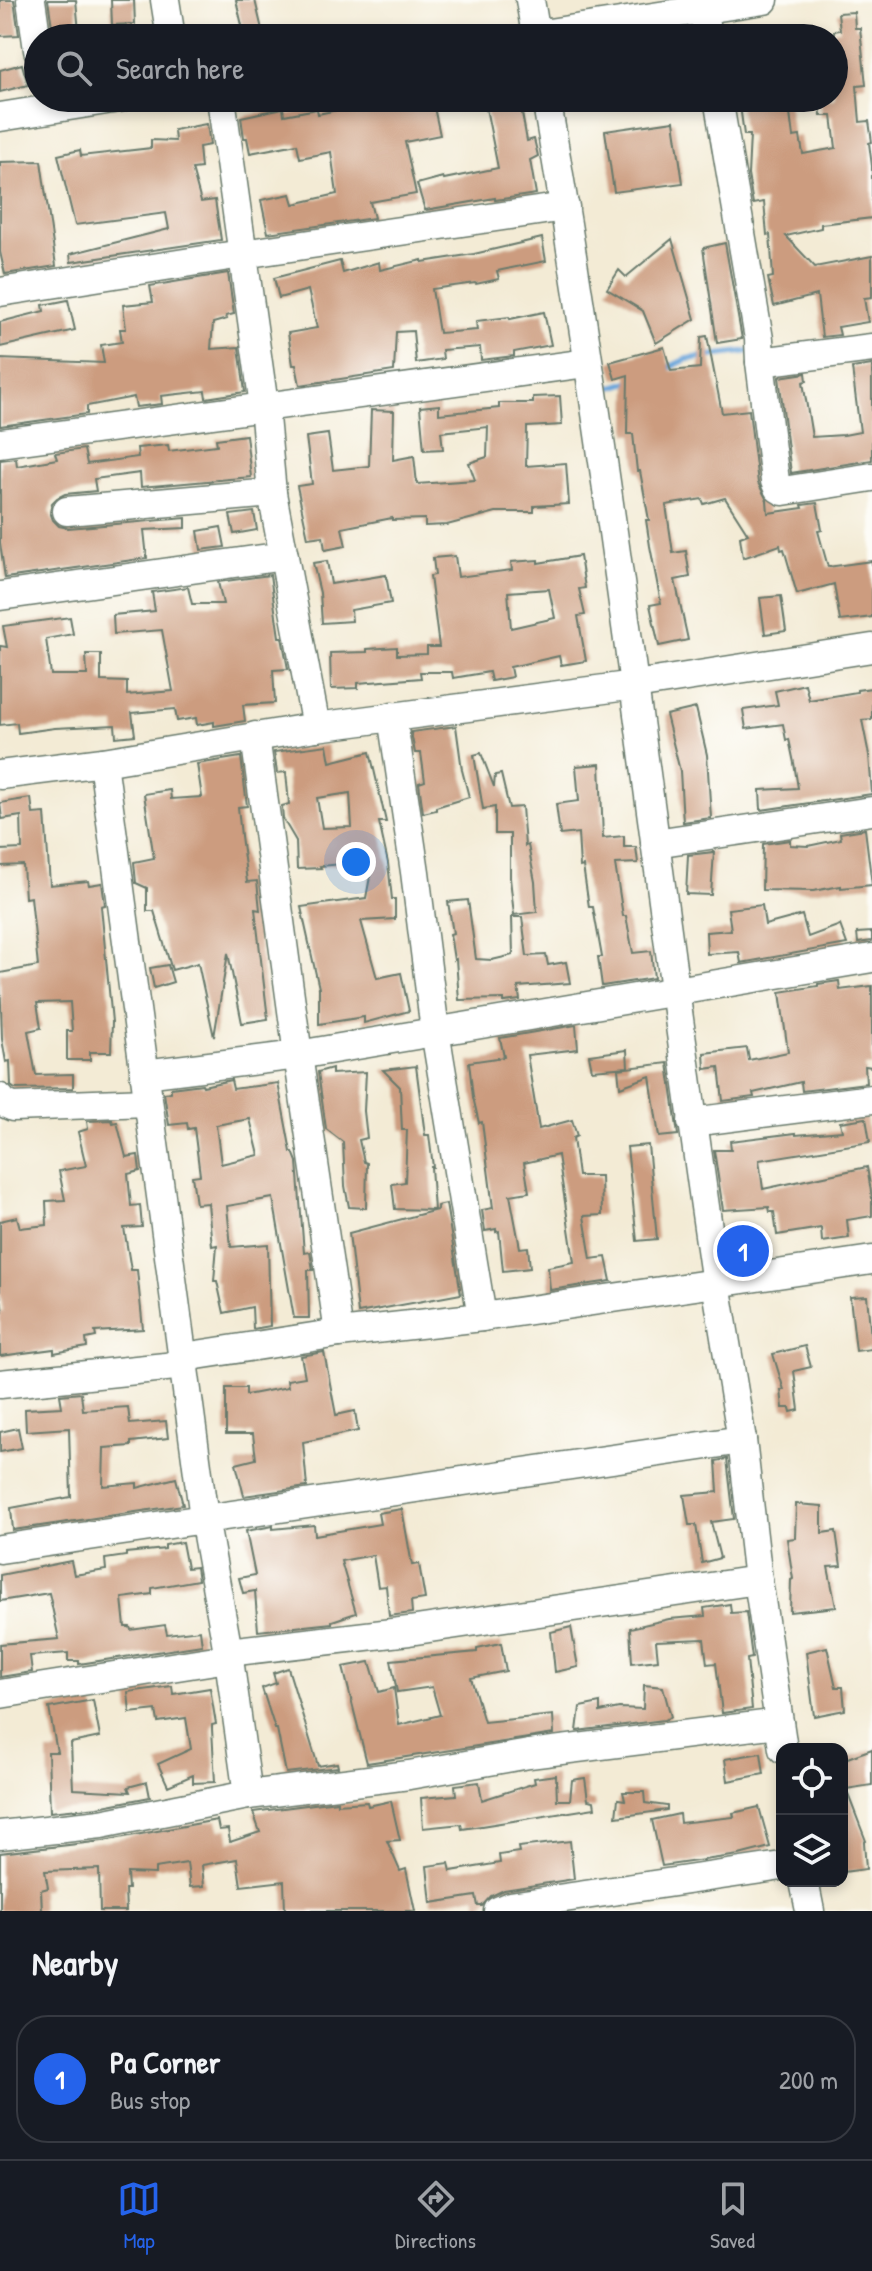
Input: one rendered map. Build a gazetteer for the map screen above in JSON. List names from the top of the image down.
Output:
{
  "page": {
    "search": "Search here",
    "pins": "1",
    "heading": "Nearby",
    "list": [
      {
        "mark": "1",
        "name": "Pa Corner",
        "note": "Bus stop",
        "value": "200 m"
      }
    ],
    "nav": ["Map", "Directions", "Saved"]
  }
}
